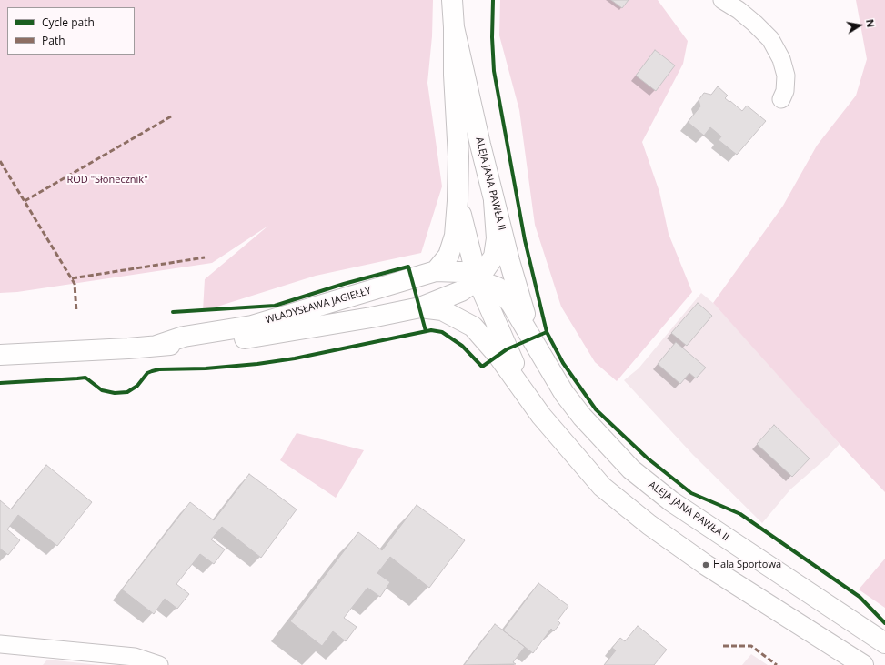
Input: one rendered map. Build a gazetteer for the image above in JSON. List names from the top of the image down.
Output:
{
  "streets": {
    "street": ["ALEJA JANA PAWŁA II", "WŁADYSŁAWA JAGIEŁŁY"]
  },
  "crossings": [
    ["ALEJA JANA PAWŁA II", "WŁADYSŁAWA JAGIEŁŁY"]
  ],
  "parks": ["ROD \"Słonecznik\""],
  "places": ["Hala Sportowa"],
  "legend": ["Cycle path", "Path"],
  "north": "right"
}
